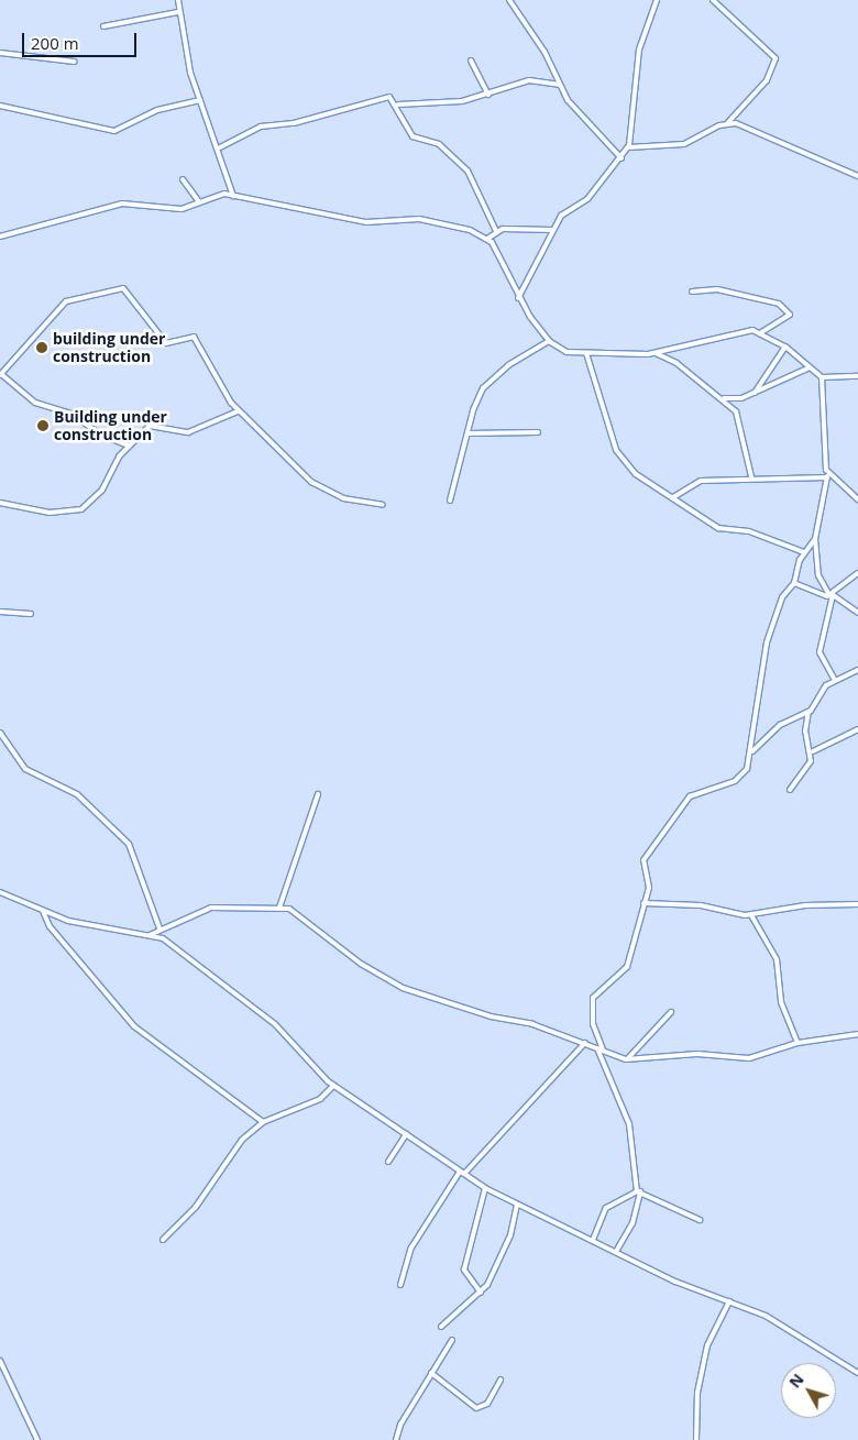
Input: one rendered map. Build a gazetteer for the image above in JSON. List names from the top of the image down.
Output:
{
  "places": ["building under construction", "Building under construction"],
  "scale_bar": "200 m",
  "north": "top left"
}
